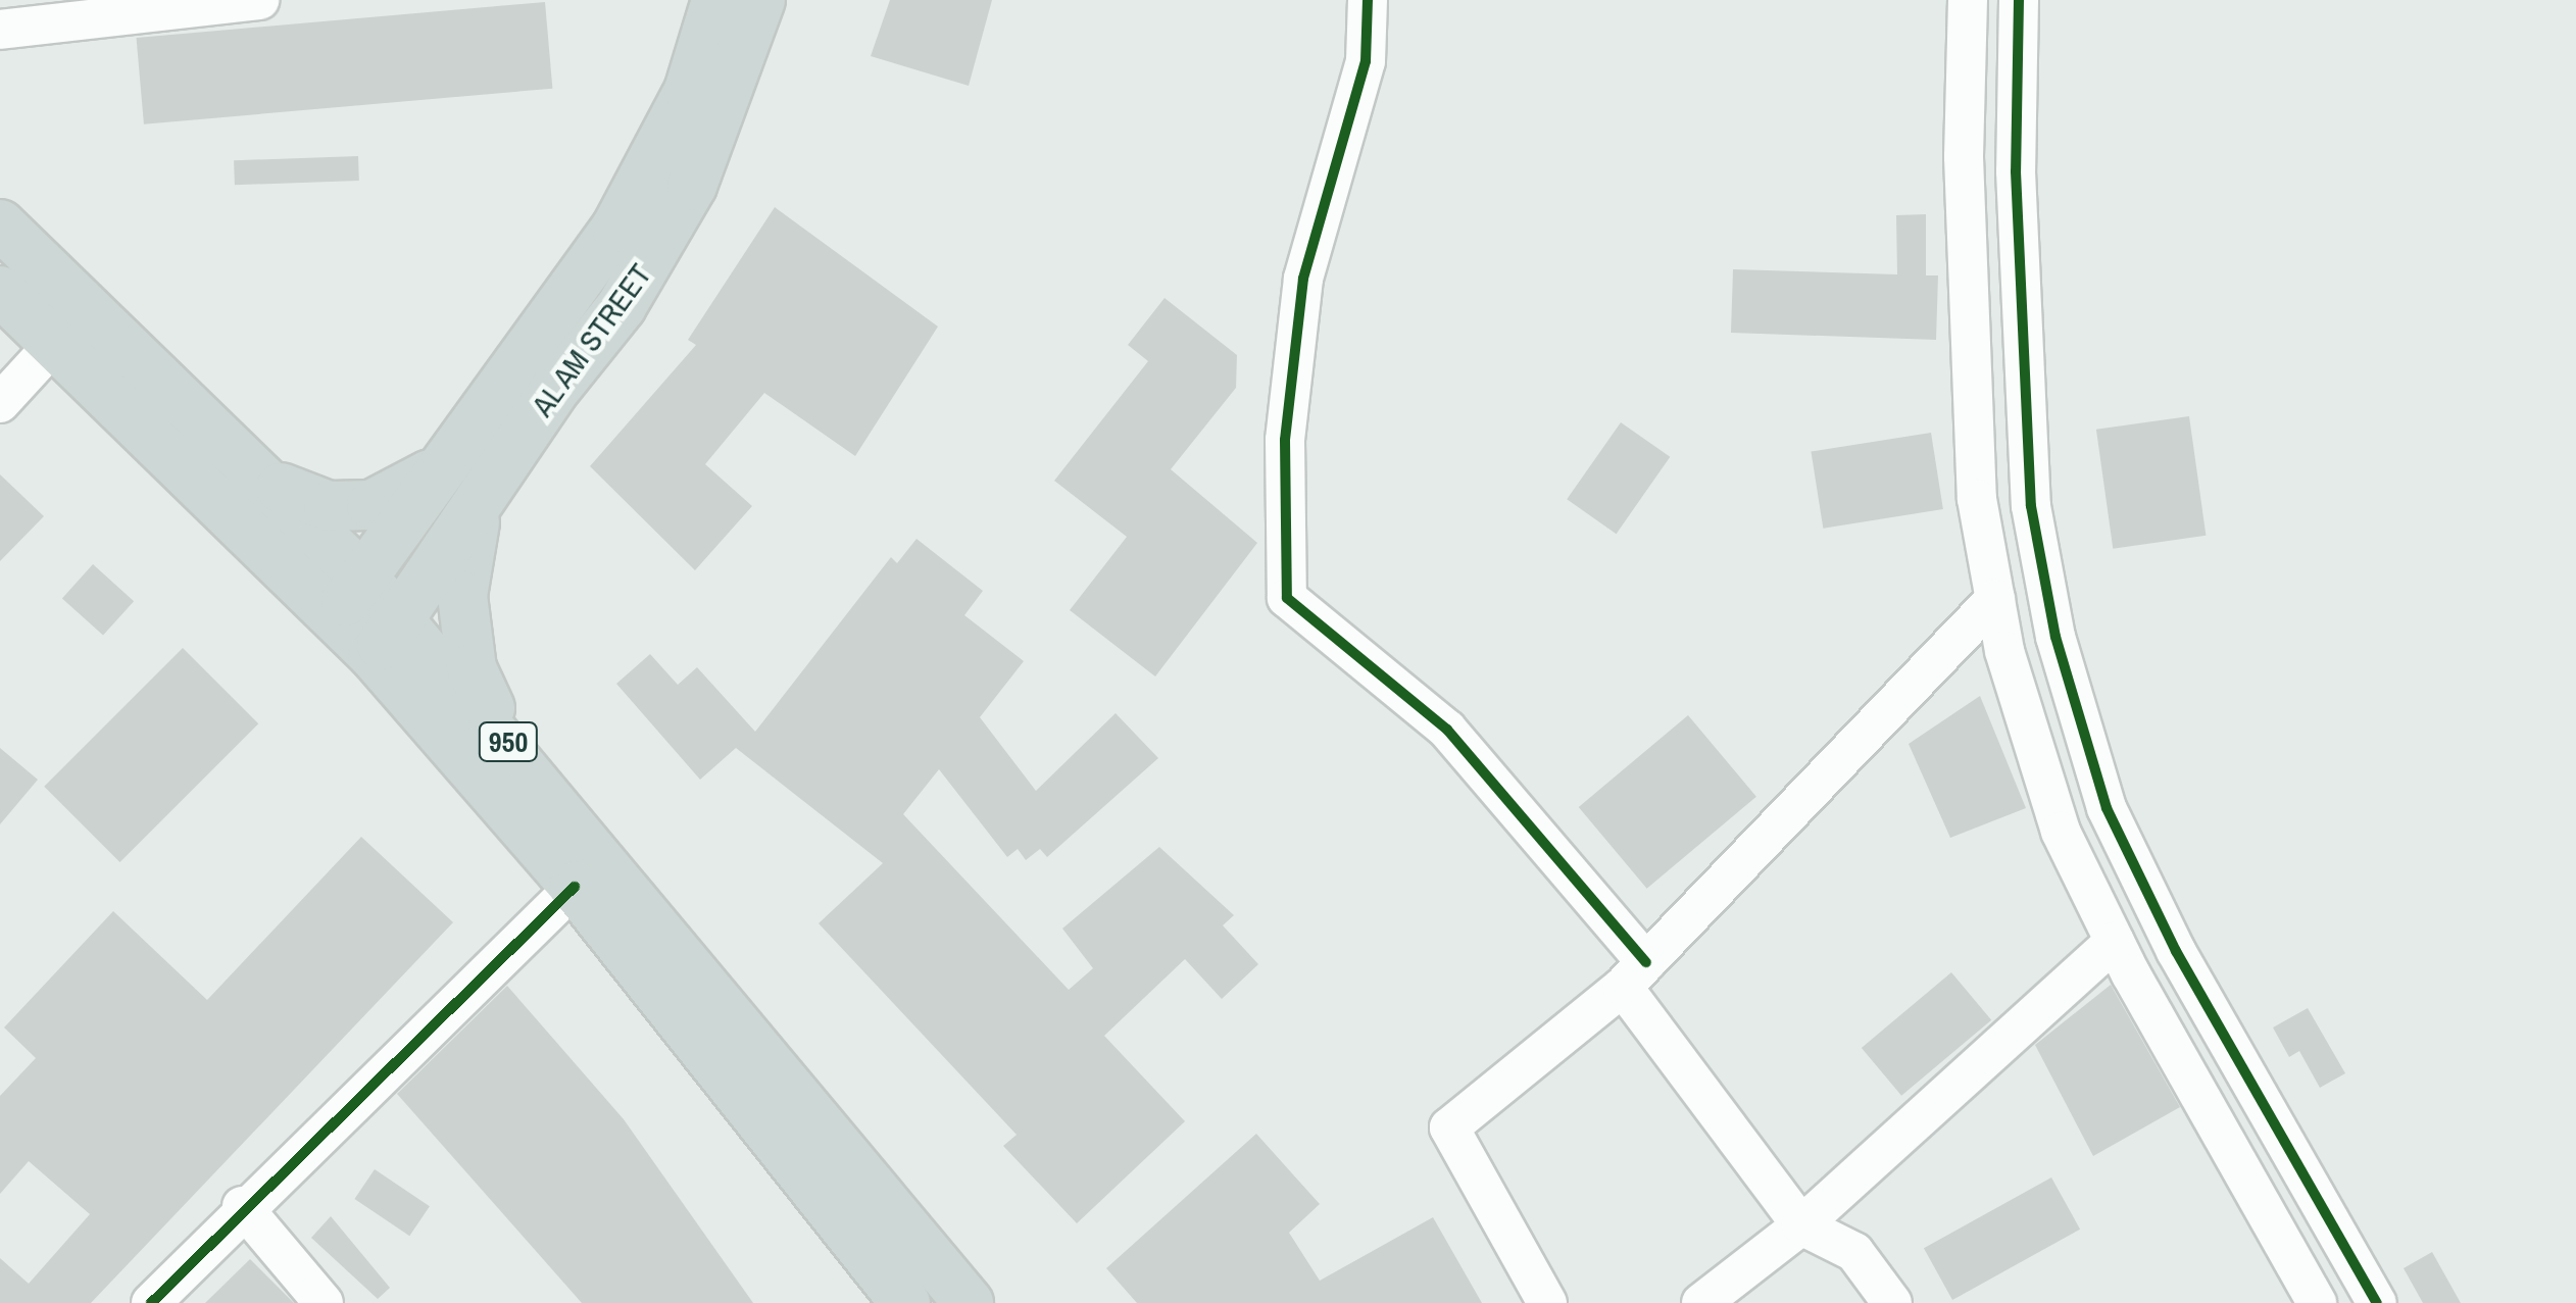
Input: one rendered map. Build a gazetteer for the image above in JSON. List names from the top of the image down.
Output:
{
  "streets": {
    "main road": ["AL AM STREET", "950"]
  },
  "crossings": [
    ["AL AM STREET", "950"]
  ]
}
